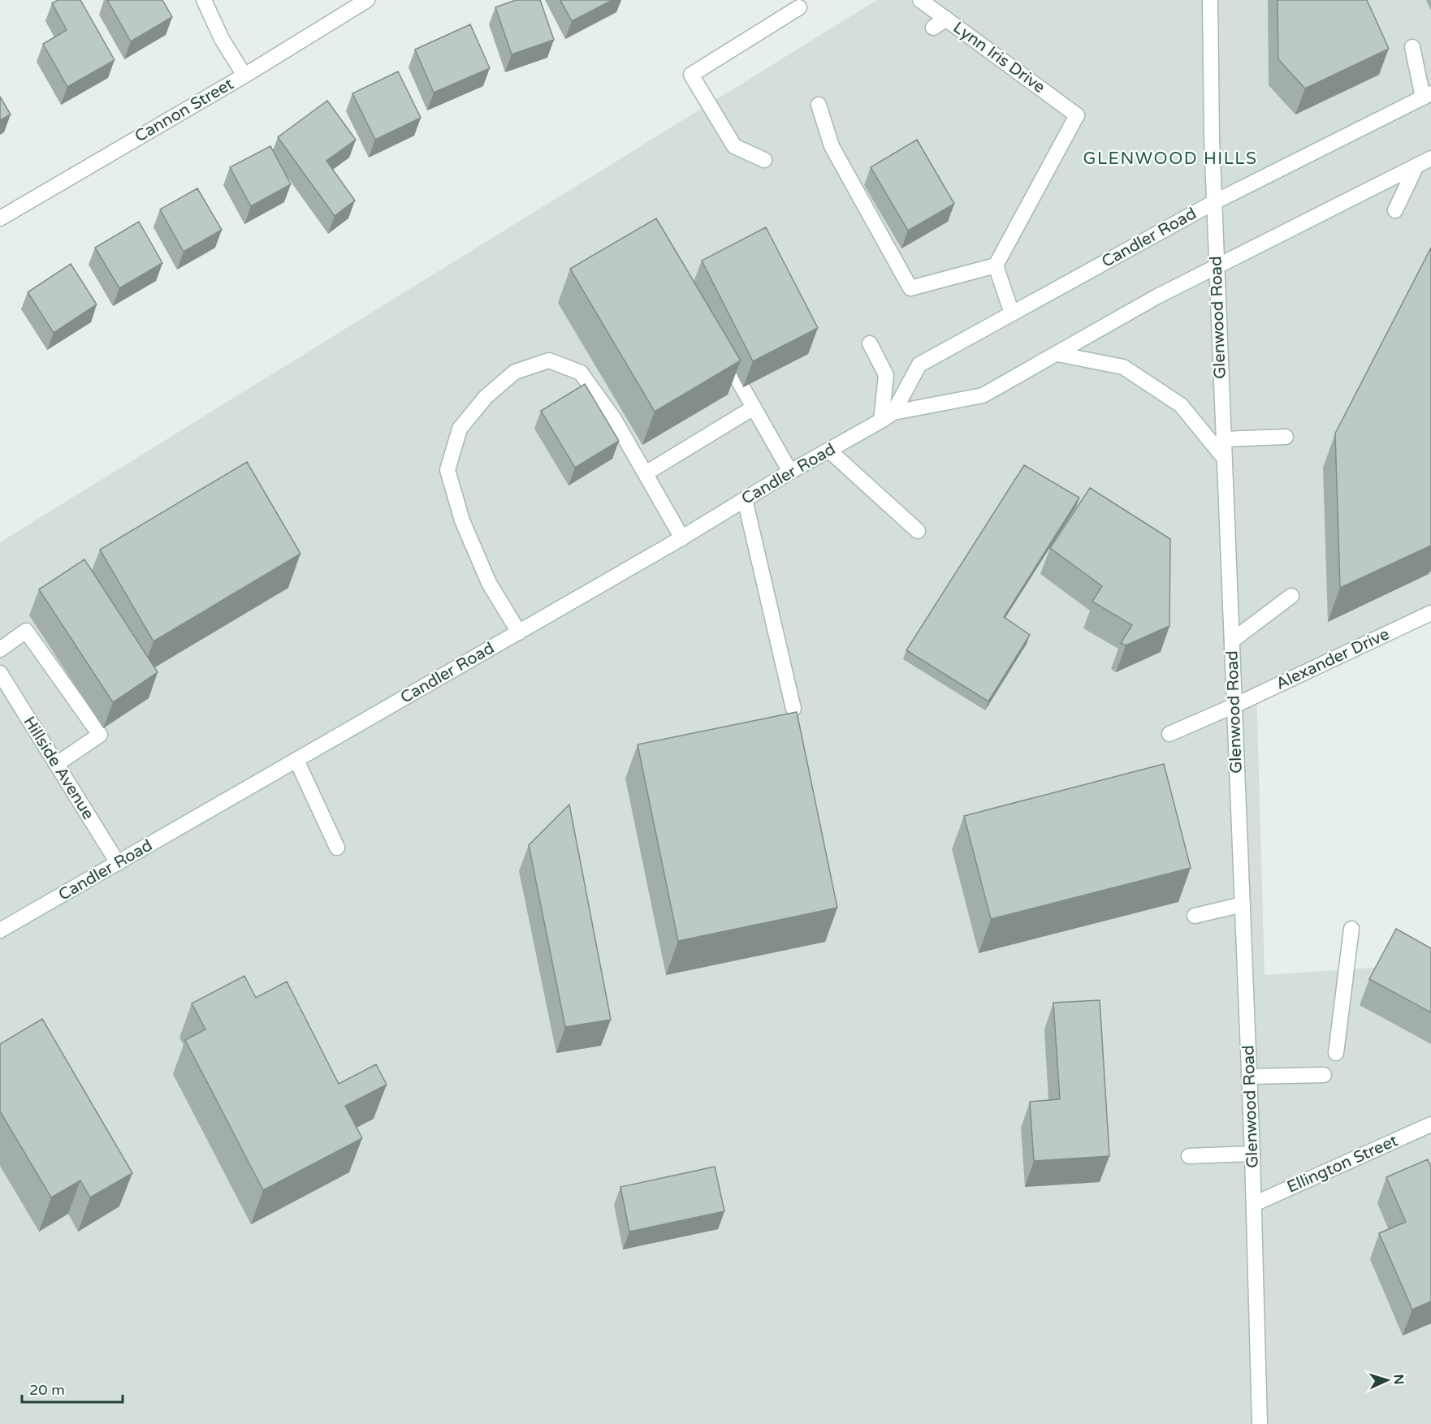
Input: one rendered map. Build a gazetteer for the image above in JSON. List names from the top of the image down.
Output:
{
  "streets": {
    "main road": [
      "Lynn Iris Drive",
      "Cannon Street",
      "Candler Road",
      "Glenwood Road",
      "Alexander Drive",
      "Hillside Avenue",
      "Ellington Street"
    ]
  },
  "crossings": [
    ["Candler Road", "Glenwood Road"],
    ["Candler Road", "Hillside Avenue"],
    ["Glenwood Road", "Alexander Drive"],
    ["Glenwood Road", "Ellington Street"]
  ],
  "districts": ["GLENWOOD HILLS"],
  "scale_bar": "20 m",
  "north": "right"
}
